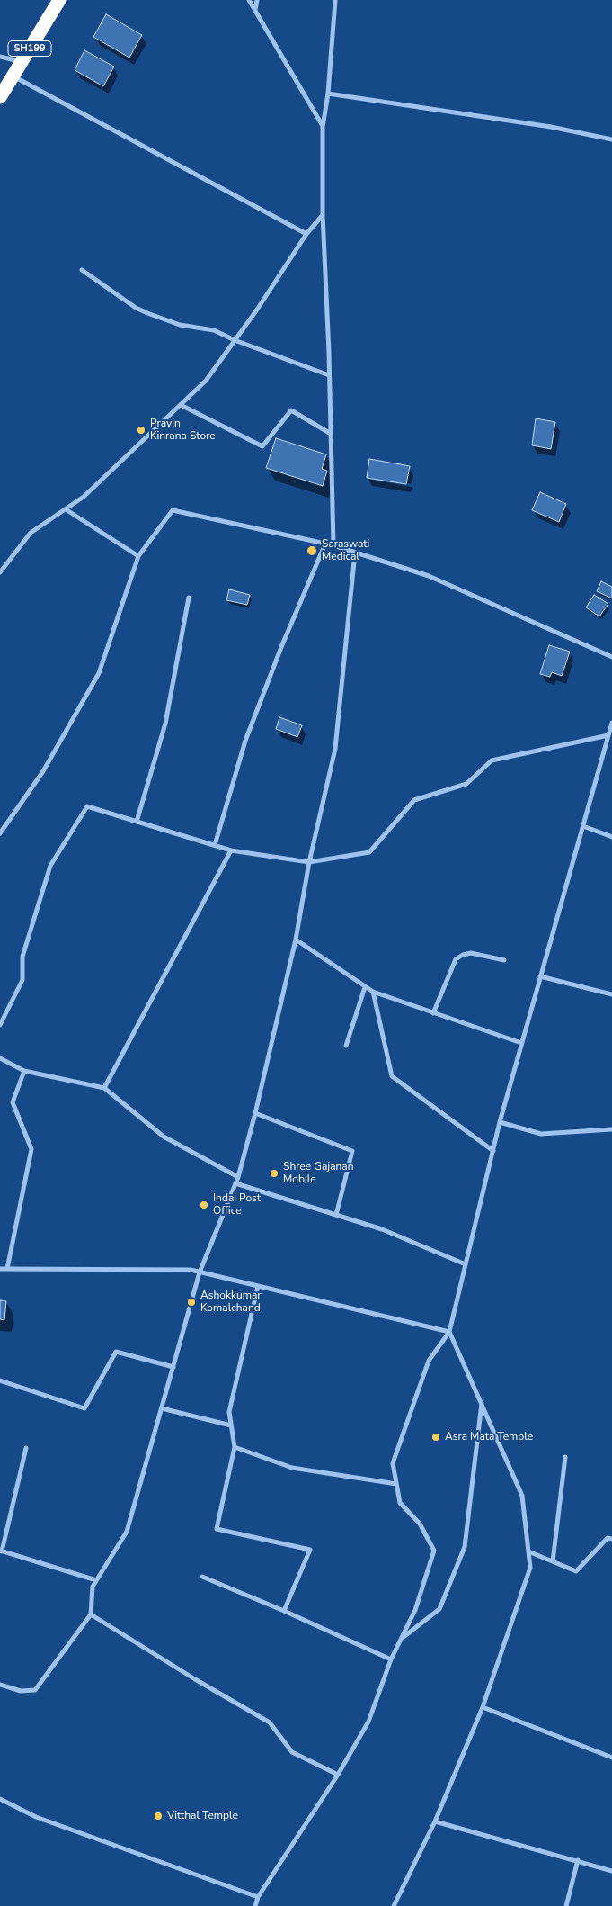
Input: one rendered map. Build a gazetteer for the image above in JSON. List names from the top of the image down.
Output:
{
  "streets": {
    "highway": ["SH199"]
  },
  "places": [
    "Pravin Kinrana Store",
    "Saraswati Medical",
    "Shree Gajanan Mobile",
    "Indai Post Office",
    "Ashokkumar Komalchand",
    "Asra Mata Temple",
    "Vitthal Temple"
  ]
}
